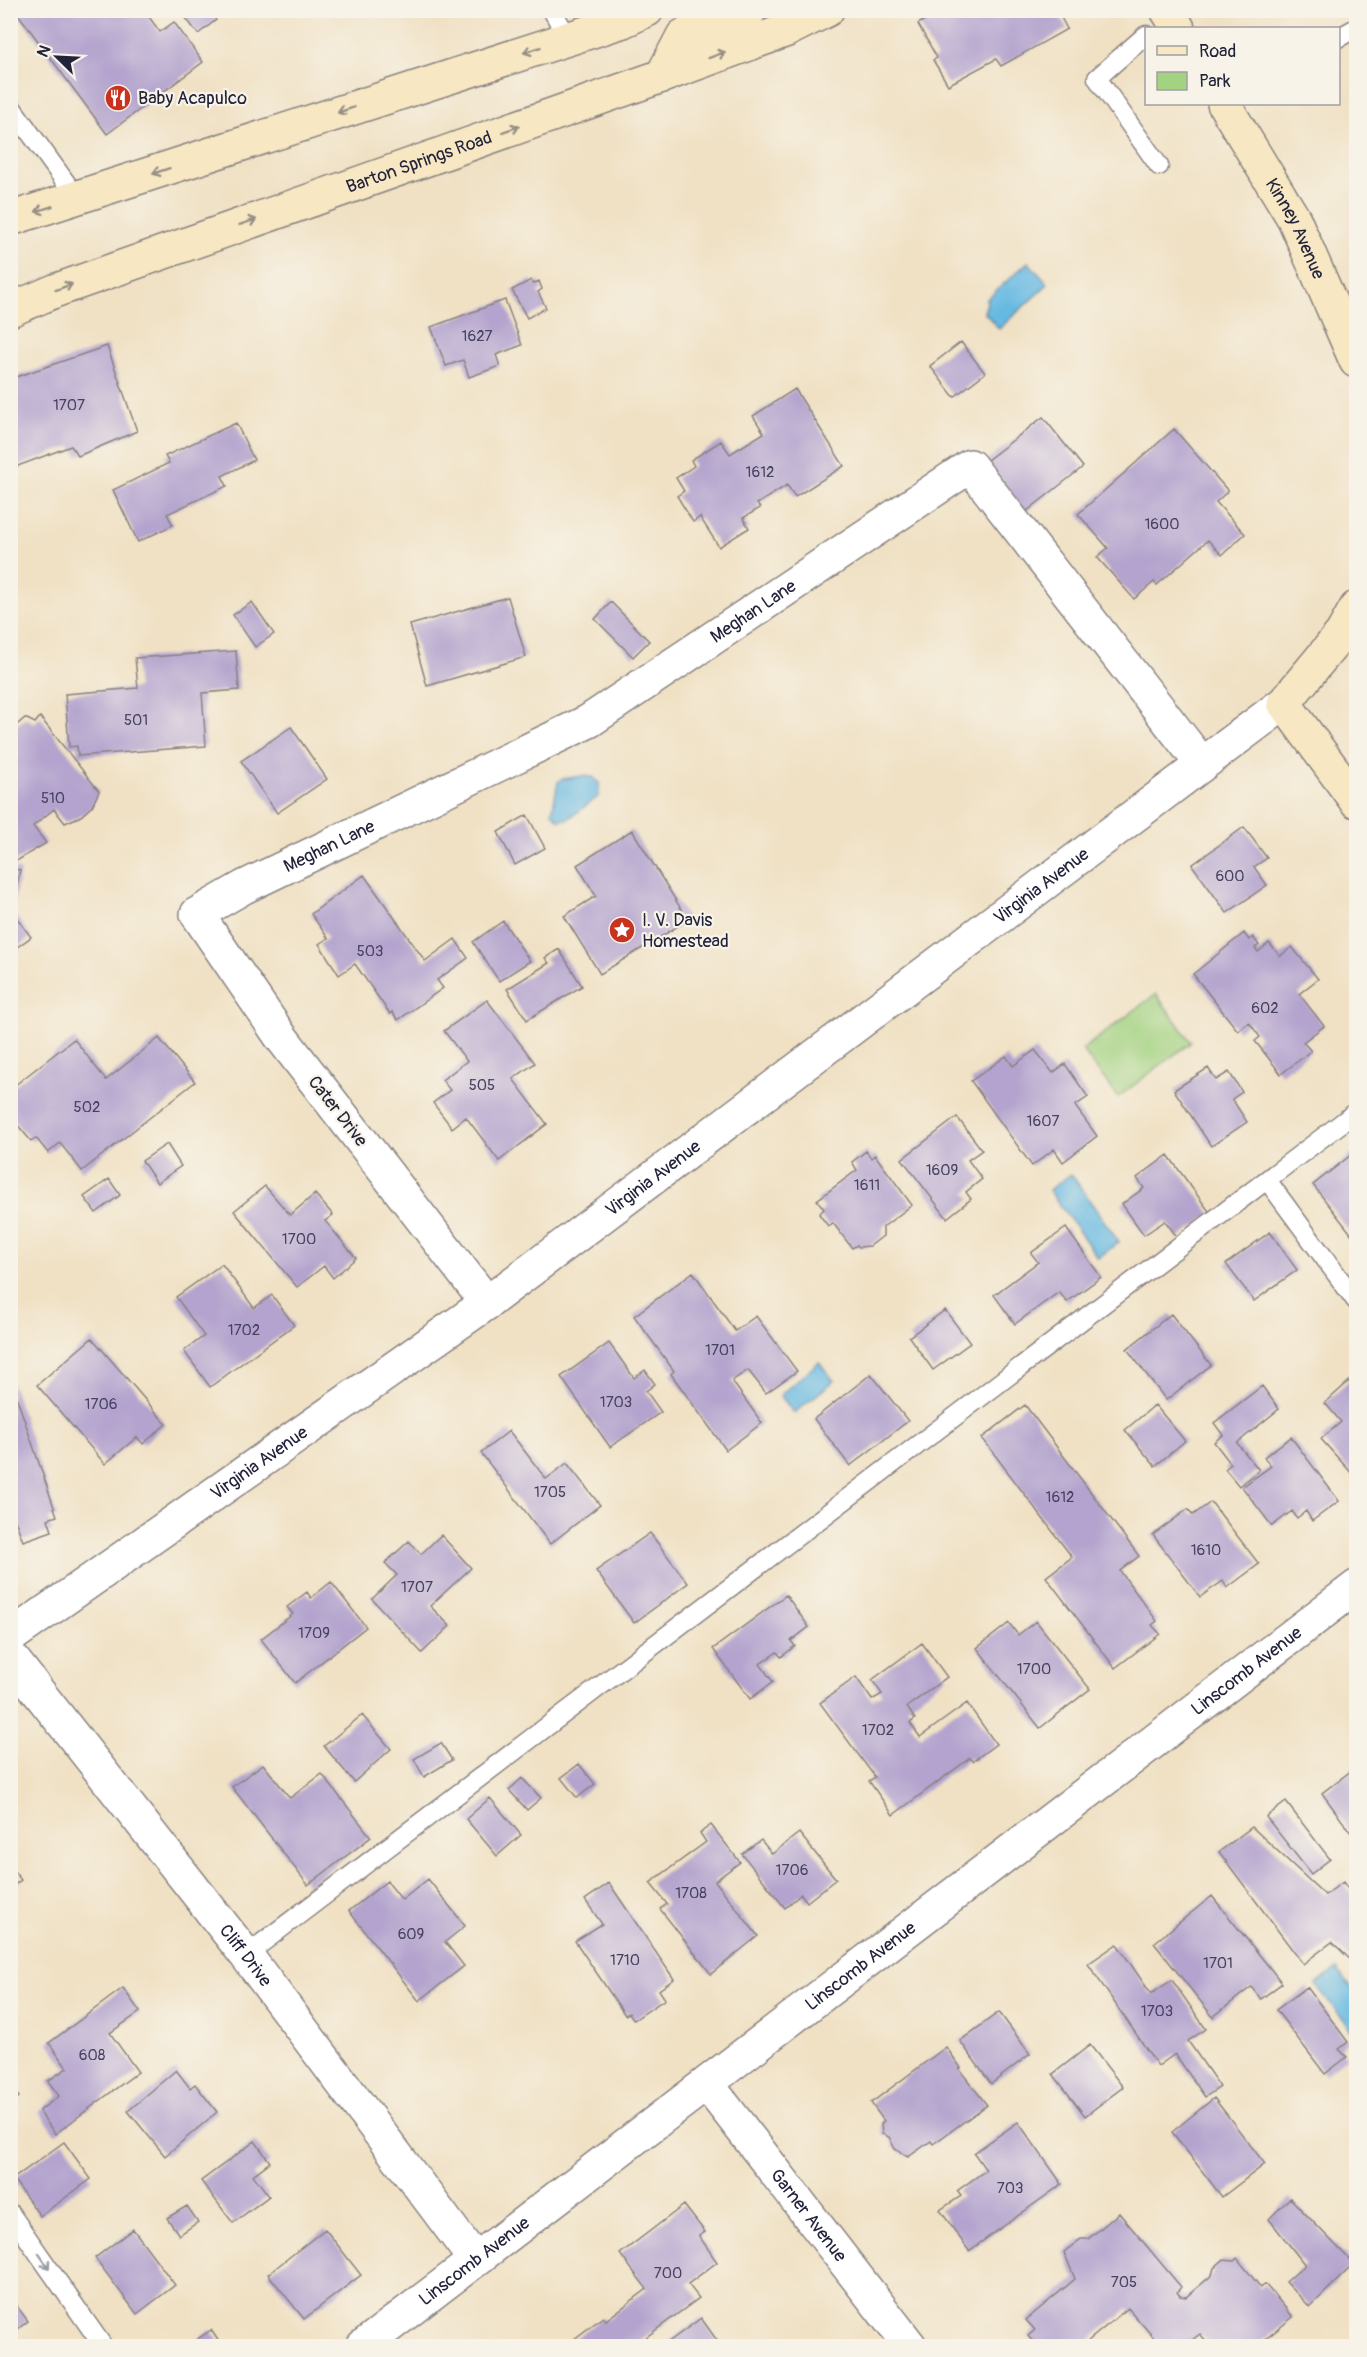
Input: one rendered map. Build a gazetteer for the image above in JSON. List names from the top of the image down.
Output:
{
  "streets": {
    "main road": ["Barton Springs Road", "Kinney Avenue"],
    "street": [
      "Meghan Lane",
      "Virginia Avenue",
      "Cater Drive",
      "Linscomb Avenue",
      "Cliff Drive",
      "Garner Avenue"
    ]
  },
  "crossings": [
    ["Meghan Lane", "Virginia Avenue"],
    ["Meghan Lane", "Cater Drive"],
    ["Virginia Avenue", "Cater Drive"],
    ["Linscomb Avenue", "Cliff Drive"],
    ["Linscomb Avenue", "Garner Avenue"]
  ],
  "places": {
    "restaurant": ["Baby Acapulco"],
    "place": ["I. V. Davis Homestead"]
  },
  "house_numbers": [
    "1627",
    "1707",
    "1612",
    "1600",
    "501",
    "510",
    "600",
    "503",
    "602",
    "505",
    "502",
    "1607",
    "1609",
    "1611",
    "1700",
    "1702",
    "1701",
    "1703",
    "1706",
    "1705",
    "1612",
    "1610",
    "1707",
    "1709",
    "1700",
    "1702",
    "1706",
    "1708",
    "609",
    "1710",
    "1701",
    "1703",
    "608",
    "703",
    "700",
    "705"
  ],
  "legend": ["Road", "Park"],
  "north": "top left"
}
